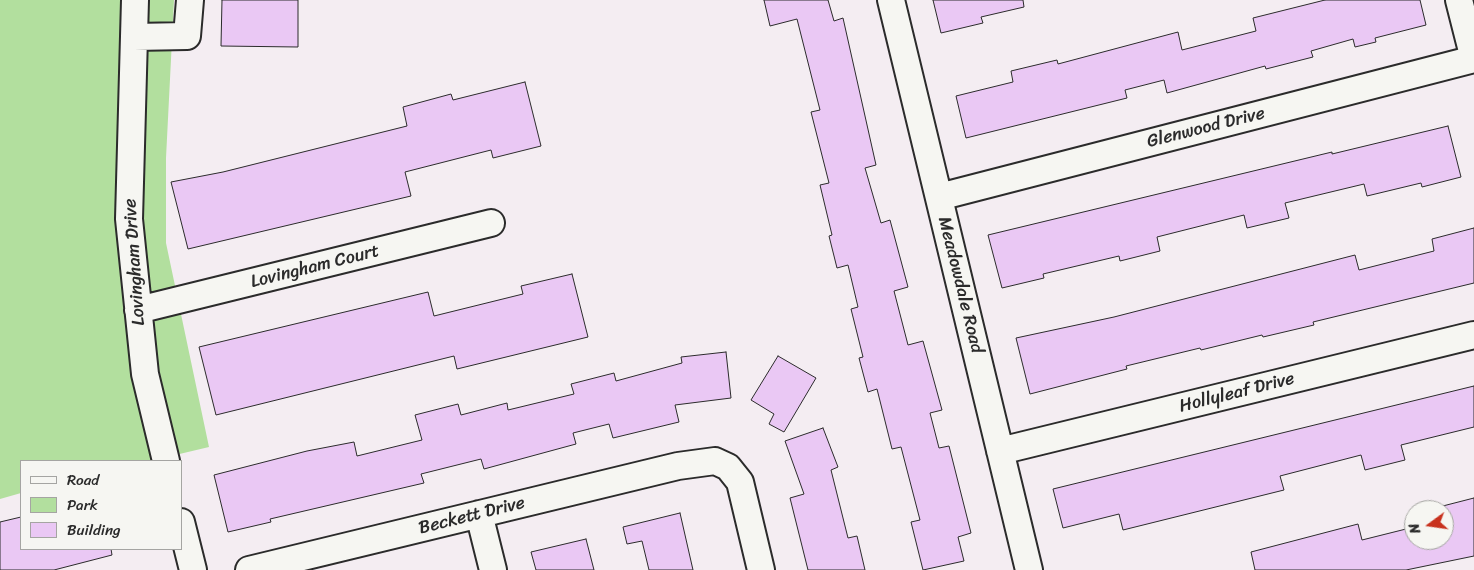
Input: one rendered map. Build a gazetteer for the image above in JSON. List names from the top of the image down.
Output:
{
  "streets": {
    "street": [
      "Glenwood Drive",
      "Lovingham Drive",
      "Lovingham Court",
      "Meadowdale Road",
      "Hollyleaf Drive",
      "Beckett Drive"
    ]
  },
  "crossings": [
    ["Glenwood Drive", "Meadowdale Road"],
    ["Lovingham Drive", "Lovingham Court"],
    ["Meadowdale Road", "Hollyleaf Drive"]
  ],
  "legend": ["Road", "Park", "Building"],
  "north": "left"
}
